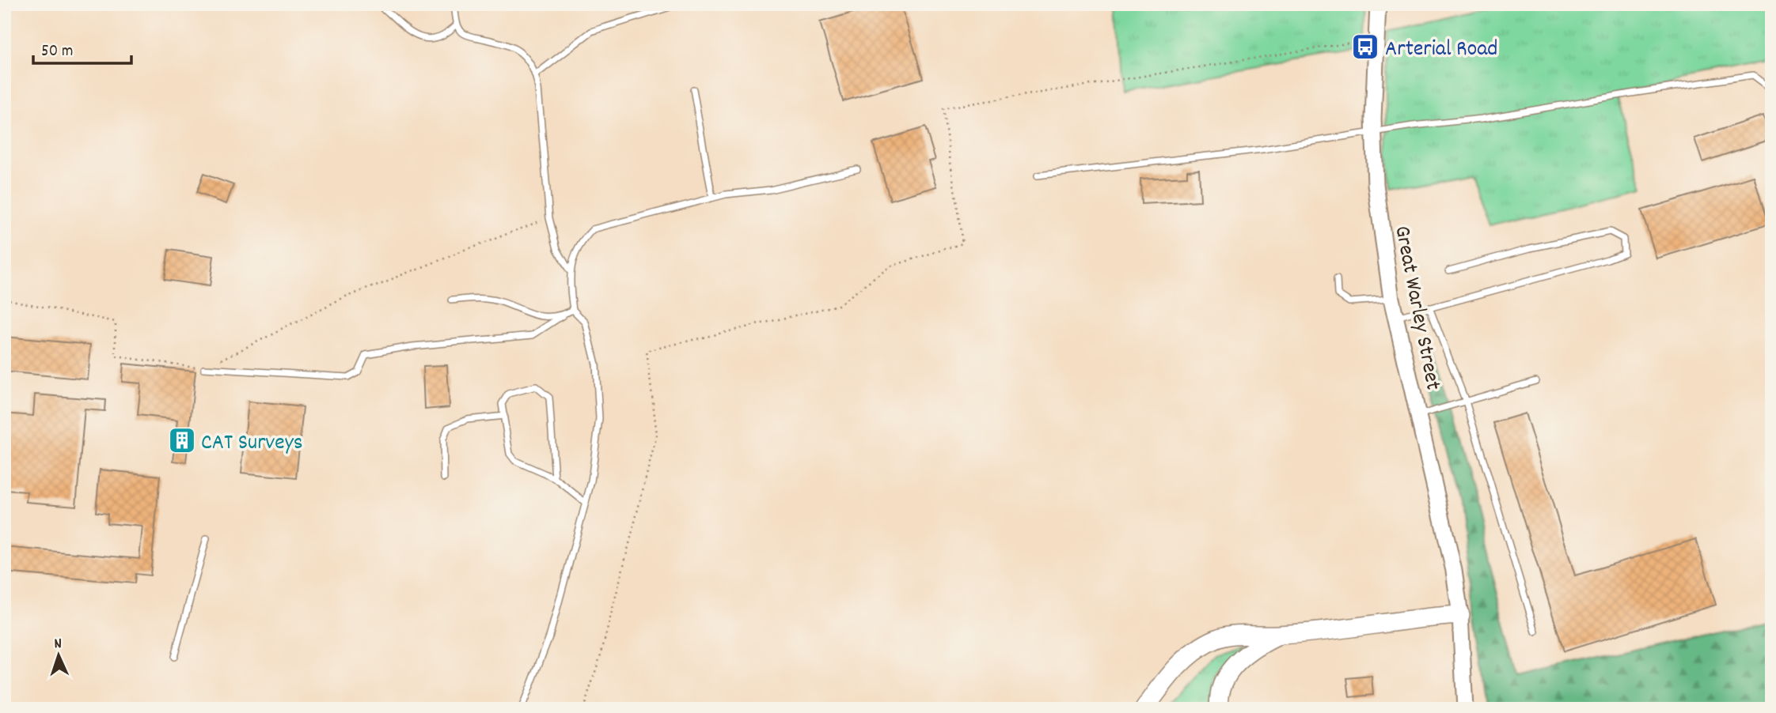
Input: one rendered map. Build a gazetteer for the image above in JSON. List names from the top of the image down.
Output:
{
  "streets": {
    "main road": ["Great Warley Street"]
  },
  "places": {
    "bus stop": ["Arterial Road"],
    "building": ["CAT Surveys"]
  },
  "scale_bar": "50 m",
  "north": "top"
}
